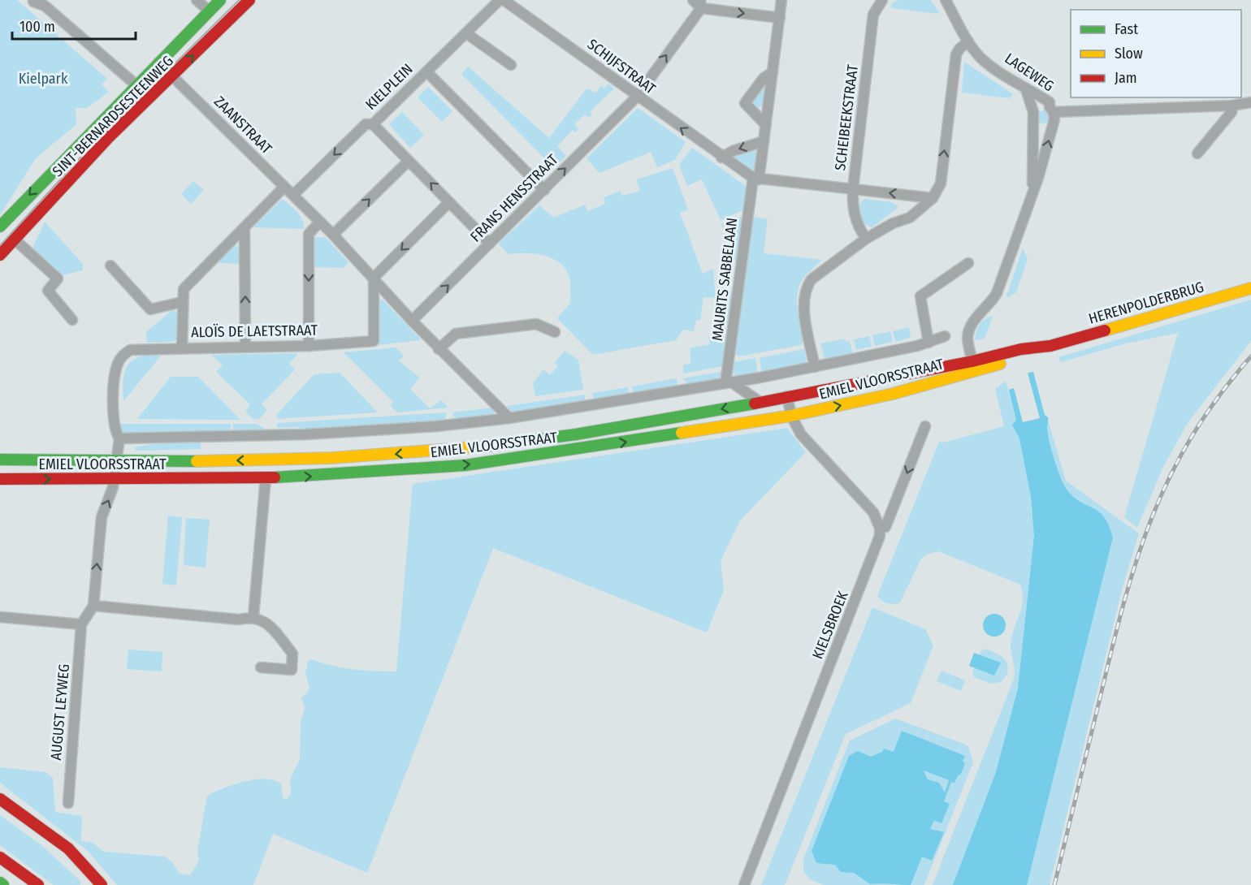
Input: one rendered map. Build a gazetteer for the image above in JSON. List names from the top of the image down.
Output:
{
  "streets": {
    "main road": ["SINT-BERNARDSESTEENWEG", "HERENPOLDERBRUG", "EMIEL VLOORSSTRAAT"],
    "street": [
      "SCHIJFSTRAAT",
      "LAGEWEG",
      "KIELPLEIN",
      "SCHEIBEEKSTRAAT",
      "ZAANSTRAAT",
      "FRANS HENSSTRAAT",
      "MAURITS SABBELAAN",
      "ALOÏS DE LAETSTRAAT",
      "KIELSBROEK",
      "AUGUST LEYWEG"
    ]
  },
  "crossings": [
    ["SCHIJFSTRAAT", "FRANS HENSSTRAAT"],
    ["SCHIJFSTRAAT", "MAURITS SABBELAAN"],
    ["KIELPLEIN", "ZAANSTRAAT"],
    ["SINT-BERNARDSESTEENWEG", "ZAANSTRAAT"],
    ["ZAANSTRAAT", "FRANS HENSSTRAAT"],
    ["ZAANSTRAAT", "ALOÏS DE LAETSTRAAT"],
    ["ZAANSTRAAT", "EMIEL VLOORSSTRAAT"],
    ["MAURITS SABBELAAN", "EMIEL VLOORSSTRAAT"],
    ["HERENPOLDERBRUG", "EMIEL VLOORSSTRAAT"],
    ["ALOÏS DE LAETSTRAAT", "EMIEL VLOORSSTRAAT"],
    ["EMIEL VLOORSSTRAAT", "AUGUST LEYWEG"]
  ],
  "one_way": ["AUGUST LEYWEG"],
  "parks": ["Kielpark"],
  "legend": ["Fast", "Slow", "Jam"],
  "scale_bar": "100 m"
}
